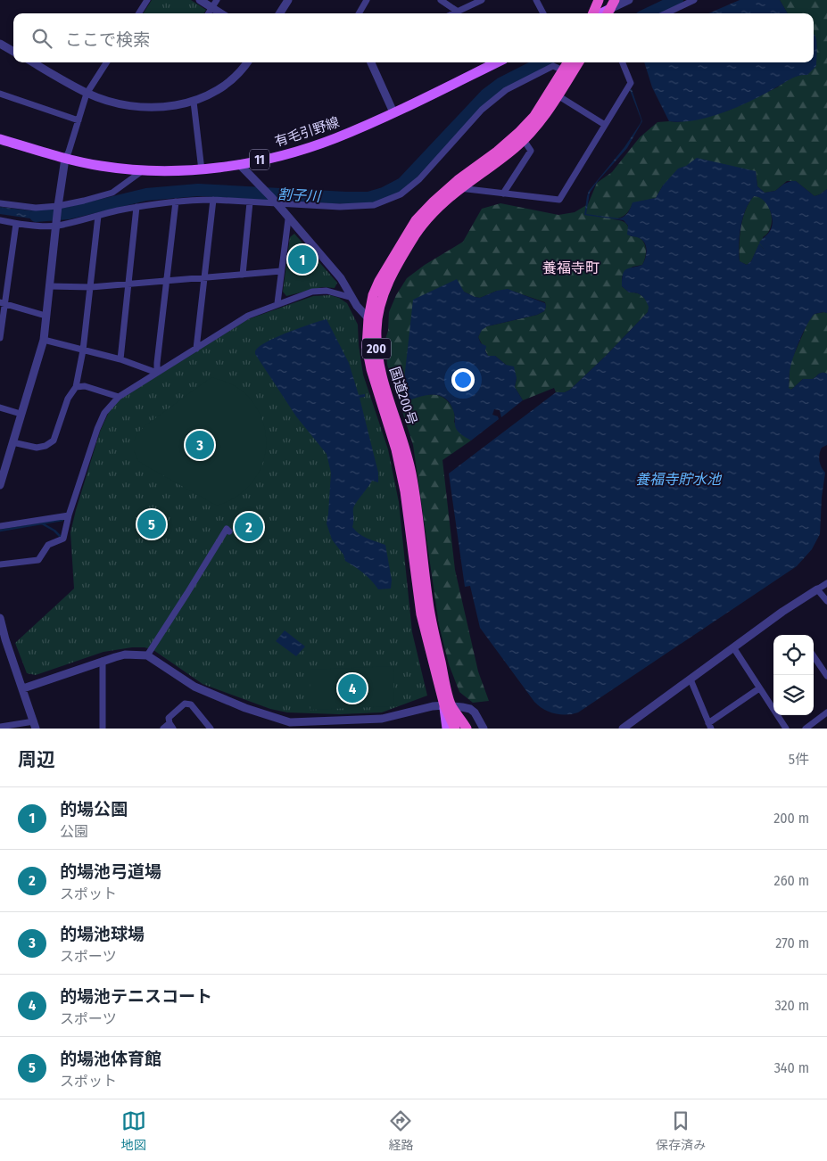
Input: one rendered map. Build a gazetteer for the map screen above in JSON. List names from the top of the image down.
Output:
{
  "streets": {
    "highway": ["200", "国道200号"],
    "main road": ["有毛引野線", "11"]
  },
  "districts": ["養福寺町"],
  "water": ["割子川", "養福寺貯水池"],
  "page": {
    "search": "ここで検索",
    "pins": [
      "1",
      "3",
      "5",
      "2",
      "4"
    ],
    "heading": ["周辺", "5件"],
    "list": [
      {
        "mark": "1",
        "name": "的場公園",
        "note": "公園",
        "value": "200 m"
      },
      {
        "mark": "2",
        "name": "的場池弓道場",
        "note": "スポット",
        "value": "260 m"
      },
      {
        "mark": "3",
        "name": "的場池球場",
        "note": "スポーツ",
        "value": "270 m"
      },
      {
        "mark": "4",
        "name": "的場池テニスコート",
        "note": "スポーツ",
        "value": "320 m"
      },
      {
        "mark": "5",
        "name": "的場池体育館",
        "note": "スポット",
        "value": "340 m"
      }
    ],
    "nav": ["地図", "経路", "保存済み"]
  }
}
